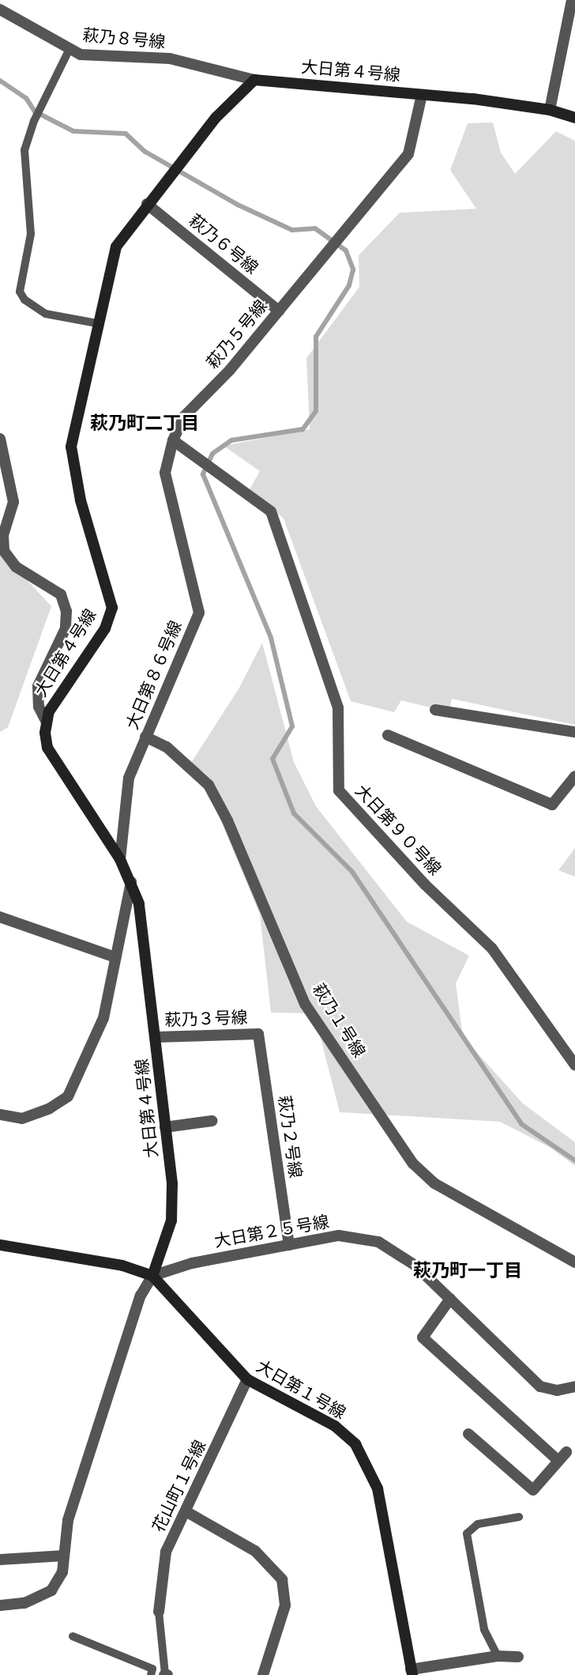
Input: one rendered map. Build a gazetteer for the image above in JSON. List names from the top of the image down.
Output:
{
  "streets": {
    "street": [
      "萩乃８号線",
      "大日第４号線",
      "萩乃６号線",
      "萩乃５号線",
      "大日第８６号線",
      "大日第９０号線",
      "萩乃３号線",
      "萩乃１号線",
      "萩乃２号線",
      "大日第２５号線",
      "大日第１号線",
      "花山町１号線"
    ]
  },
  "crossings": [
    ["萩乃８号線", "大日第４号線"],
    ["大日第４号線", "萩乃６号線"],
    ["大日第４号線", "萩乃５号線"],
    ["大日第４号線", "大日第８６号線"],
    ["大日第４号線", "萩乃３号線"],
    ["大日第４号線", "大日第２５号線"],
    ["大日第４号線", "大日第１号線"],
    ["萩乃６号線", "萩乃５号線"],
    ["萩乃５号線", "大日第８６号線"],
    ["萩乃５号線", "大日第９０号線"],
    ["大日第８６号線", "大日第９０号線"],
    ["大日第８６号線", "萩乃１号線"],
    ["萩乃３号線", "萩乃２号線"],
    ["萩乃２号線", "大日第２５号線"],
    ["大日第２５号線", "大日第１号線"],
    ["大日第１号線", "花山町１号線"]
  ],
  "districts": ["萩乃町二丁目", "萩乃町一丁目"]
}
